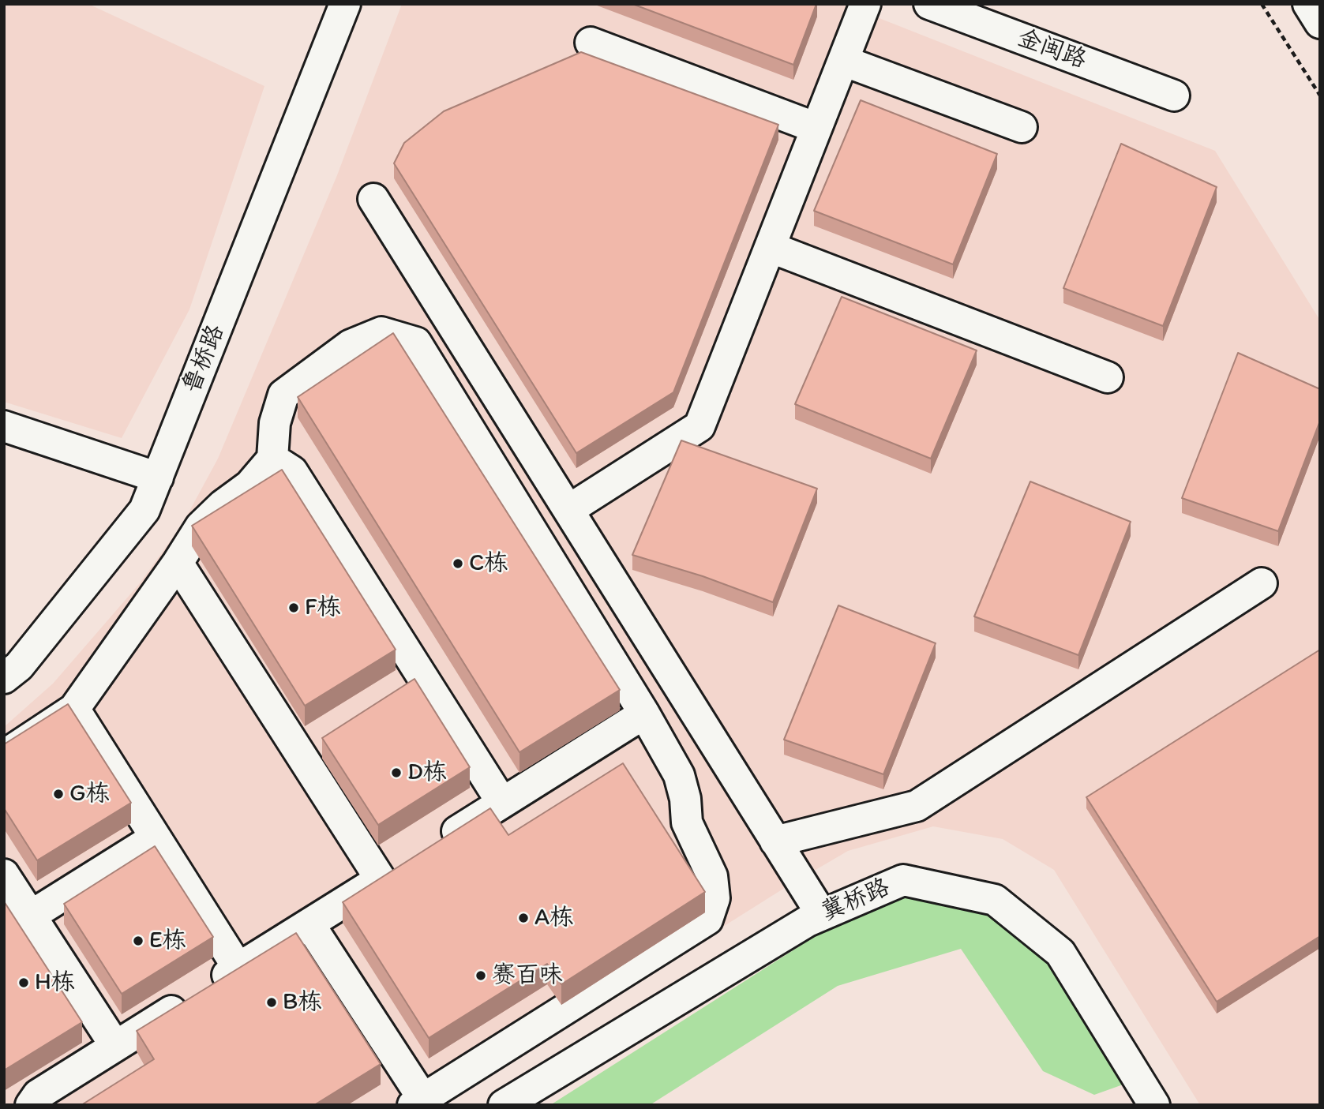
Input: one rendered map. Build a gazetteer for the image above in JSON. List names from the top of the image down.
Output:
{
  "streets": {
    "street": ["金闽路", "鲁桥路", "冀桥路"]
  },
  "places": [
    "C栋",
    "F栋",
    "D栋",
    "G栋",
    "A栋",
    "E栋",
    "赛百味",
    "H栋",
    "B栋"
  ]
}
